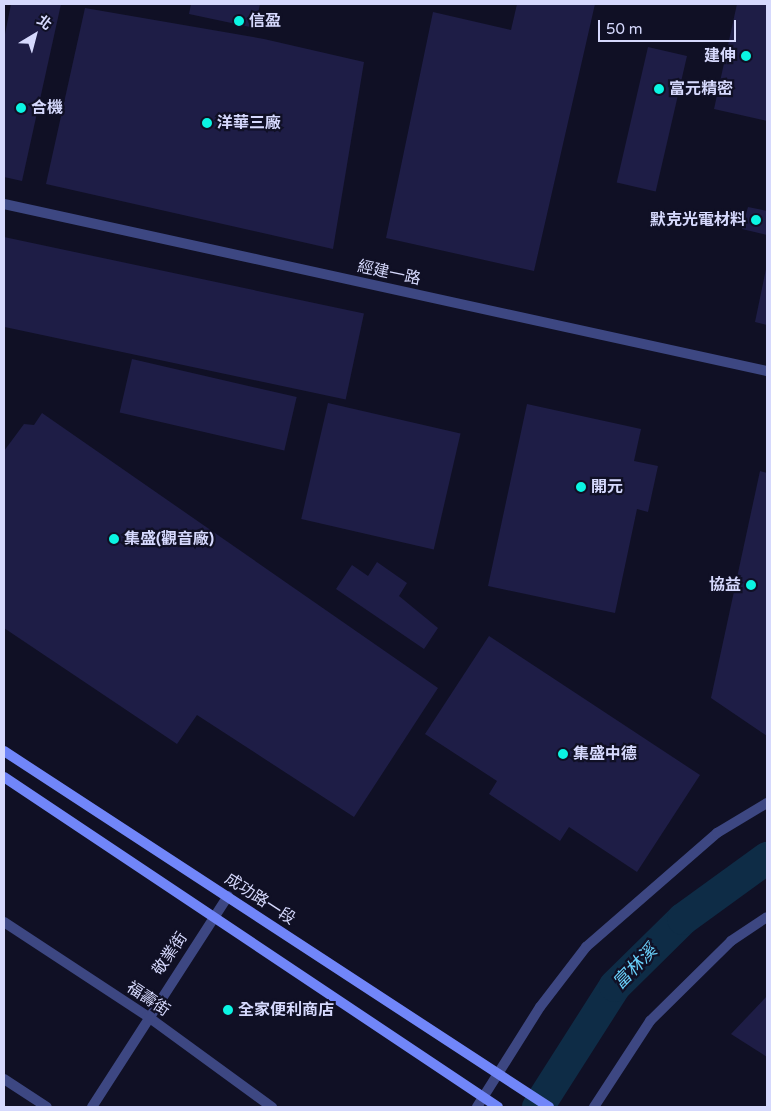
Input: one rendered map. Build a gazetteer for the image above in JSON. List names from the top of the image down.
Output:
{
  "streets": {
    "street": [
      "經建一路",
      "成功路一段",
      "敬業街",
      "福壽街"
    ]
  },
  "crossings": [
    ["成功路一段", "敬業街"],
    ["敬業街", "福壽街"]
  ],
  "water": ["富林溪"],
  "places": [
    "信盈",
    "建伸",
    "富元精密",
    "合機",
    "洋華三廠",
    "默克光電材料",
    "開元",
    "集盛(觀音廠)",
    "協益",
    "集盛中德",
    "全家便利商店"
  ],
  "scale_bar": "50 m",
  "north": "top right"
}
